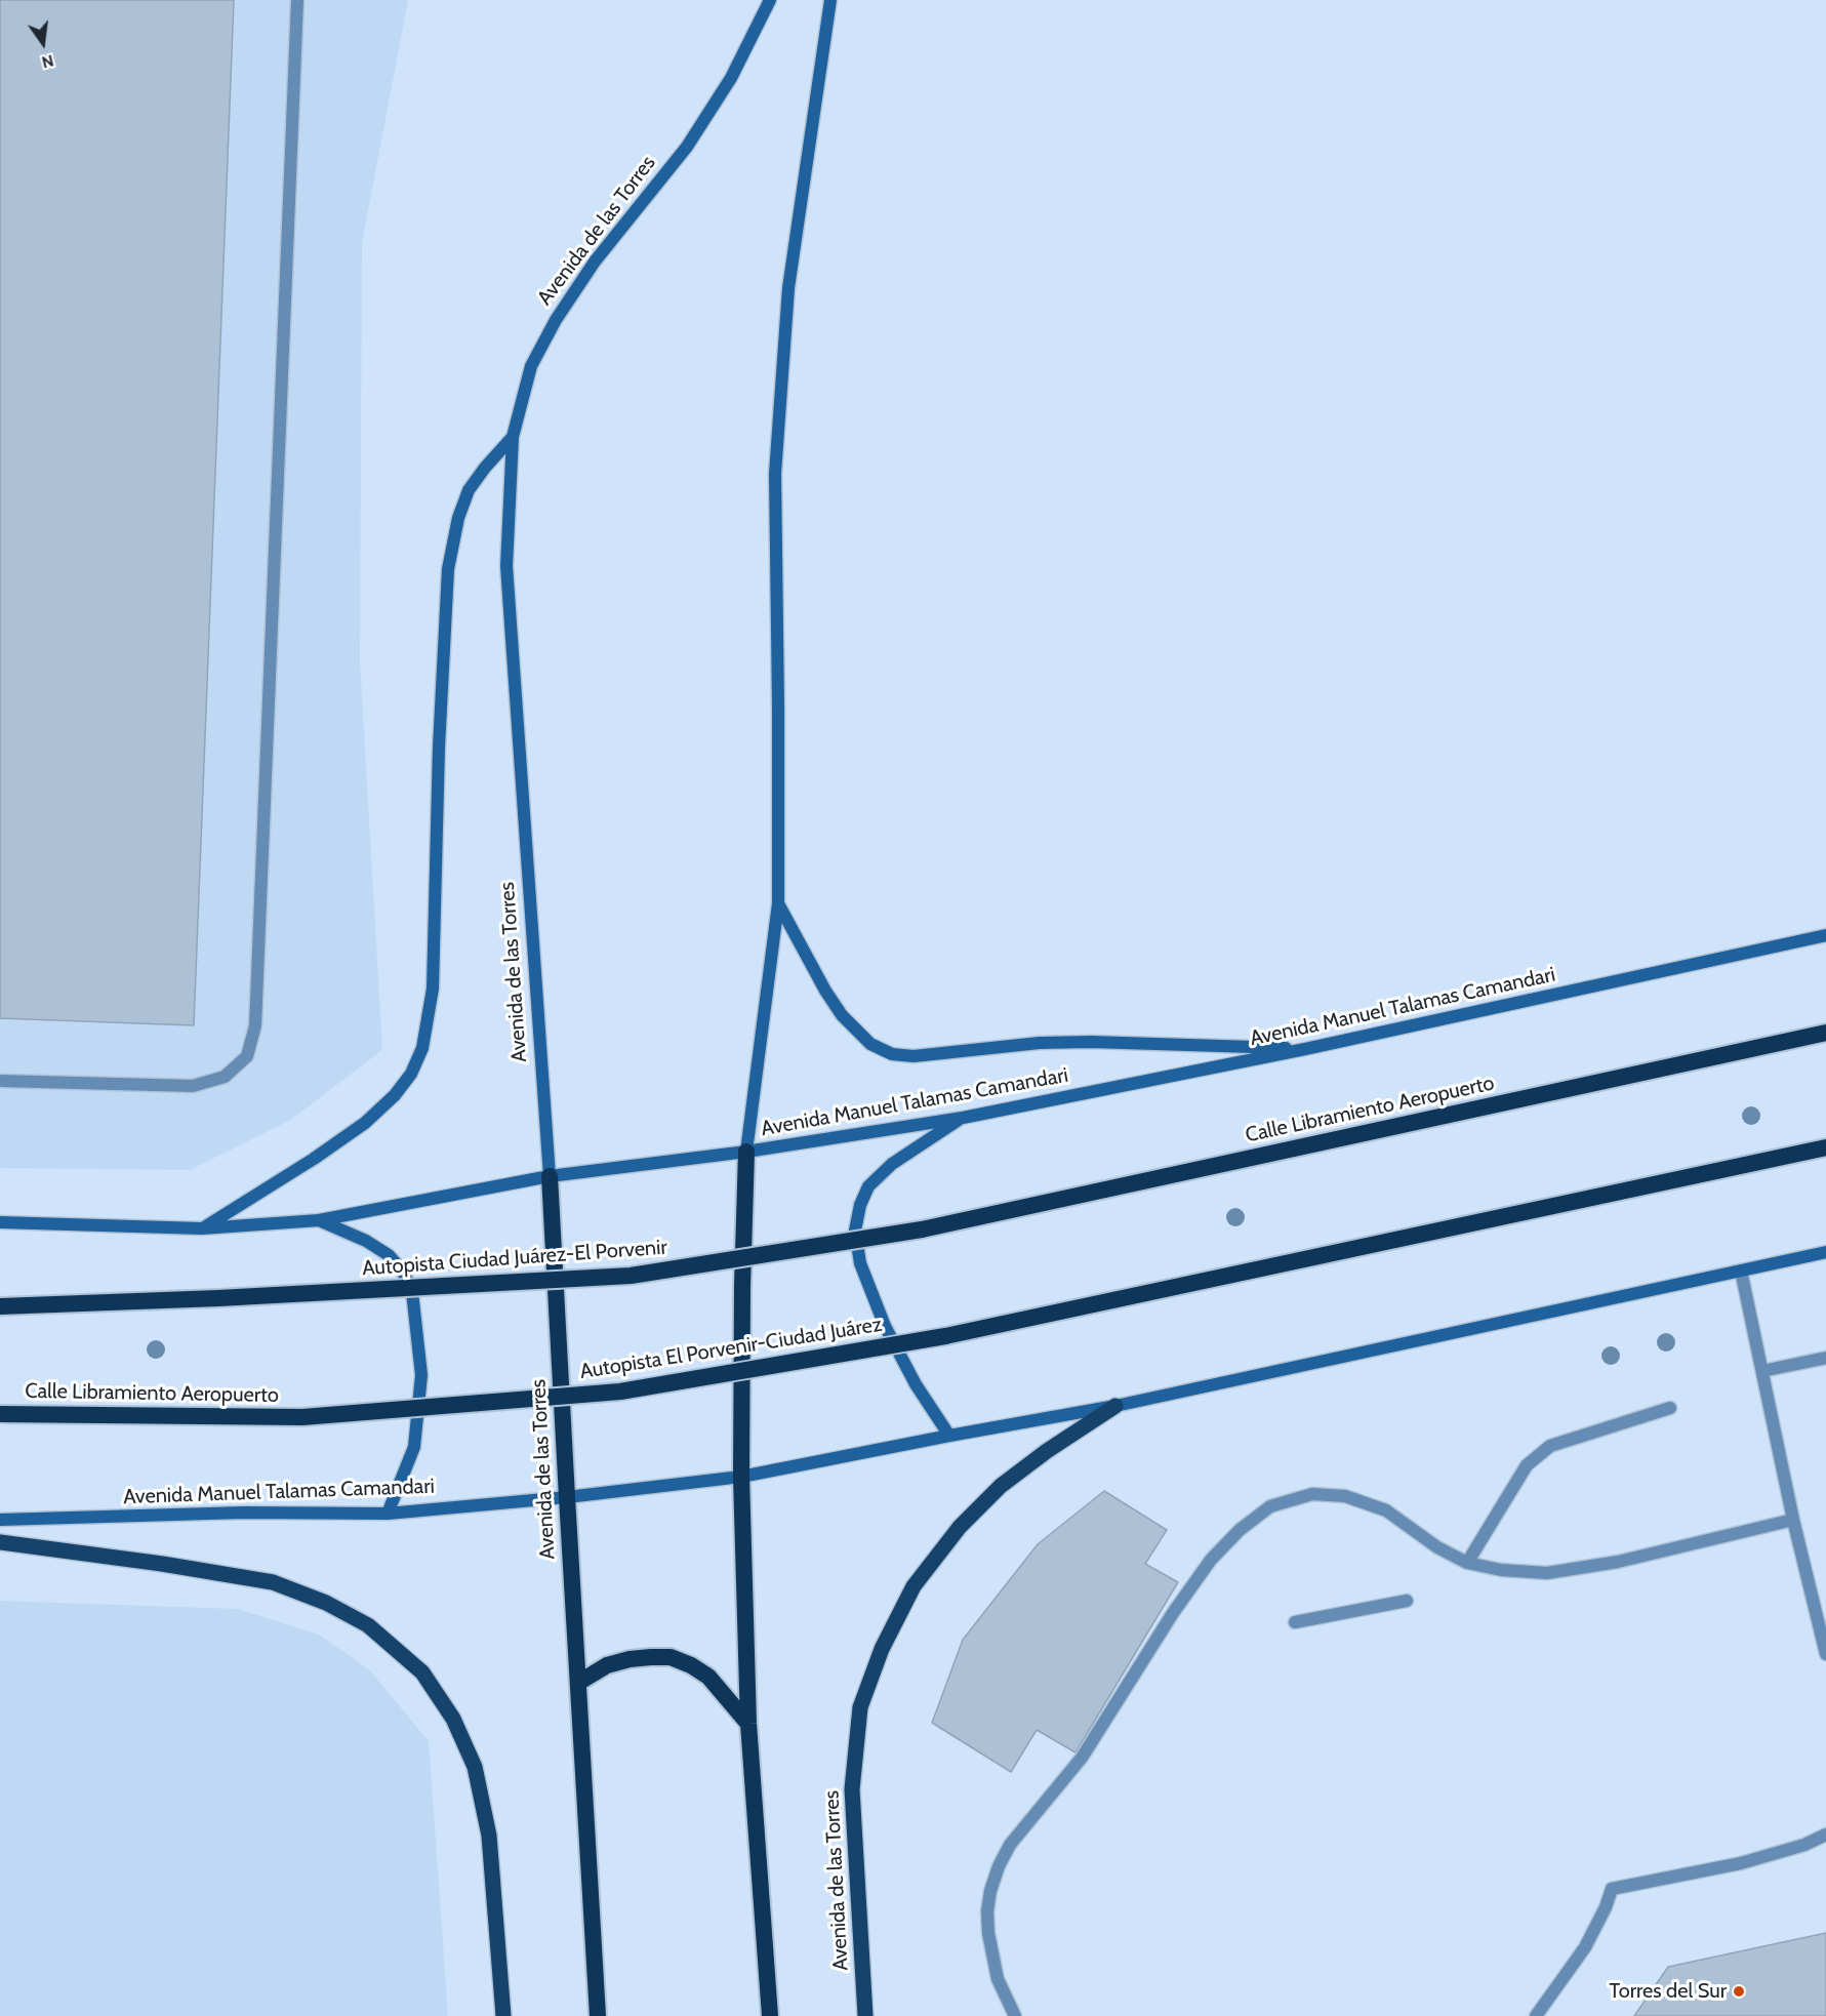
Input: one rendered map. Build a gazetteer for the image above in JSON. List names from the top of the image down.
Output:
{
  "streets": {
    "highway": [
      "Avenida de las Torres",
      "Calle Libramiento Aeropuerto",
      "Autopista Ciudad Juárez-El Porvenir",
      "Autopista El Porvenir-Ciudad Juárez"
    ],
    "main road": ["Avenida Manuel Talamas Camandari"]
  },
  "crossings": [
    ["Avenida de las Torres", "Avenida Manuel Talamas Camandari"],
    ["Calle Libramiento Aeropuerto", "Autopista Ciudad Juárez-El Porvenir"],
    ["Calle Libramiento Aeropuerto", "Autopista El Porvenir-Ciudad Juárez"]
  ],
  "places": ["Torres del Sur"],
  "north": "bottom"
}
